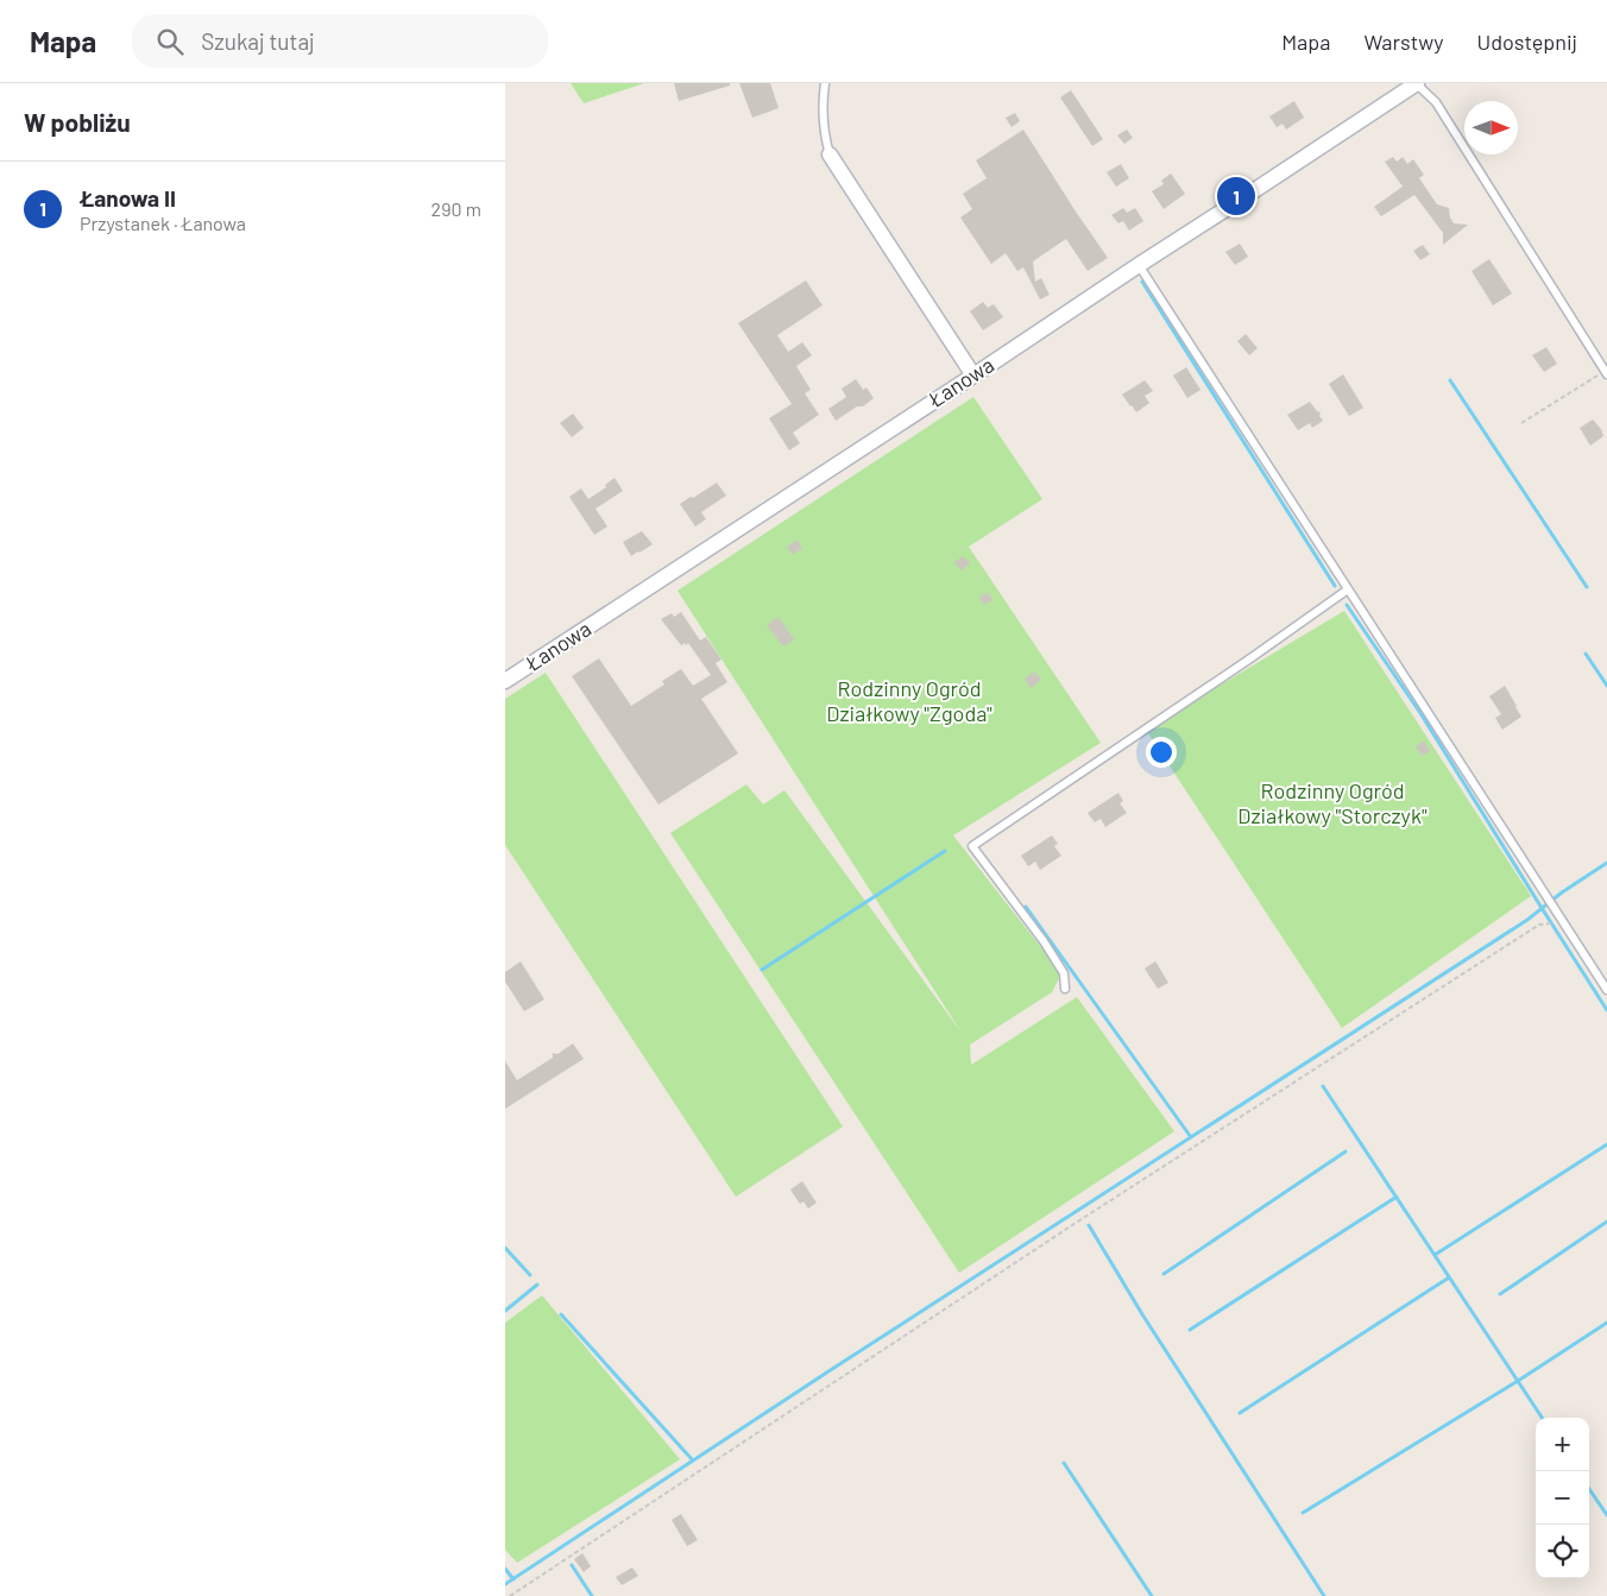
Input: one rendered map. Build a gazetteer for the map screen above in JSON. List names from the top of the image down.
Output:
{
  "streets": {
    "street": ["Łanowa"]
  },
  "parks": ["Rodzinny Ogród Działkowy \"Zgoda\"", "Rodzinny Ogród Działkowy \"Storczyk\""],
  "north": "right",
  "page": {
    "header": "Mapa",
    "search": "Szukaj tutaj",
    "nav": ["Mapa", "Warstwy", "Udostępnij"],
    "heading": "W pobliżu",
    "list": [
      {
        "mark": "1",
        "name": "Łanowa II",
        "note": "Przystanek · Łanowa",
        "value": "290 m"
      }
    ],
    "pins": "1",
    "map_buttons": ["+", "−"]
  }
}
